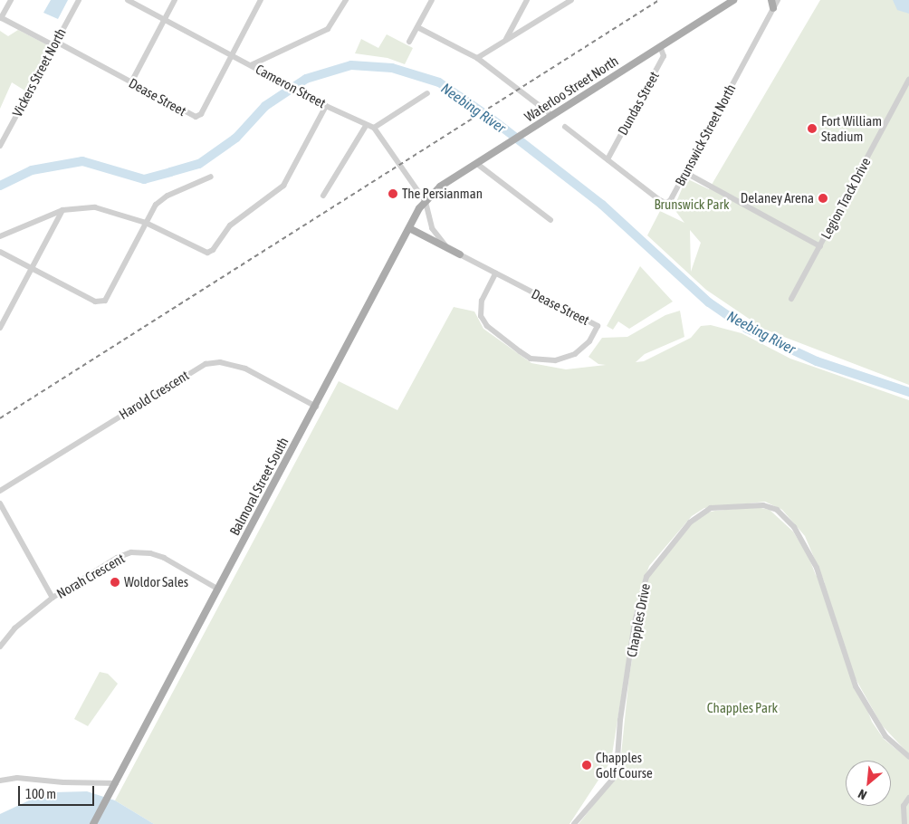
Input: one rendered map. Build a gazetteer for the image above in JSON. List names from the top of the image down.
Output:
{
  "streets": {
    "main road": ["Waterloo Street North", "Balmoral Street South"],
    "street": [
      "Vickers Street North",
      "Cameron Street",
      "Dease Street",
      "Dundas Street",
      "Brunswick Street North",
      "Legion Track Drive",
      "Harold Crescent",
      "Norah Crescent",
      "Chapples Drive"
    ]
  },
  "crossings": [
    ["Vickers Street North", "Dease Street"],
    ["Cameron Street", "Dease Street"],
    ["Waterloo Street North", "Dease Street"],
    ["Waterloo Street North", "Dundas Street"],
    ["Waterloo Street North", "Balmoral Street South"],
    ["Dease Street", "Balmoral Street South"],
    ["Dundas Street", "Brunswick Street North"],
    ["Brunswick Street North", "Legion Track Drive"],
    ["Harold Crescent", "Balmoral Street South"],
    ["Balmoral Street South", "Norah Crescent"]
  ],
  "water": ["Neebing River"],
  "parks": ["Brunswick Park", "Chapples Park"],
  "places": [
    "Fort William Stadium",
    "The Persianman",
    "Delaney Arena",
    "Woldor Sales",
    "Chapples Golf Course"
  ],
  "scale_bar": "100 m",
  "north": "bottom left"
}
